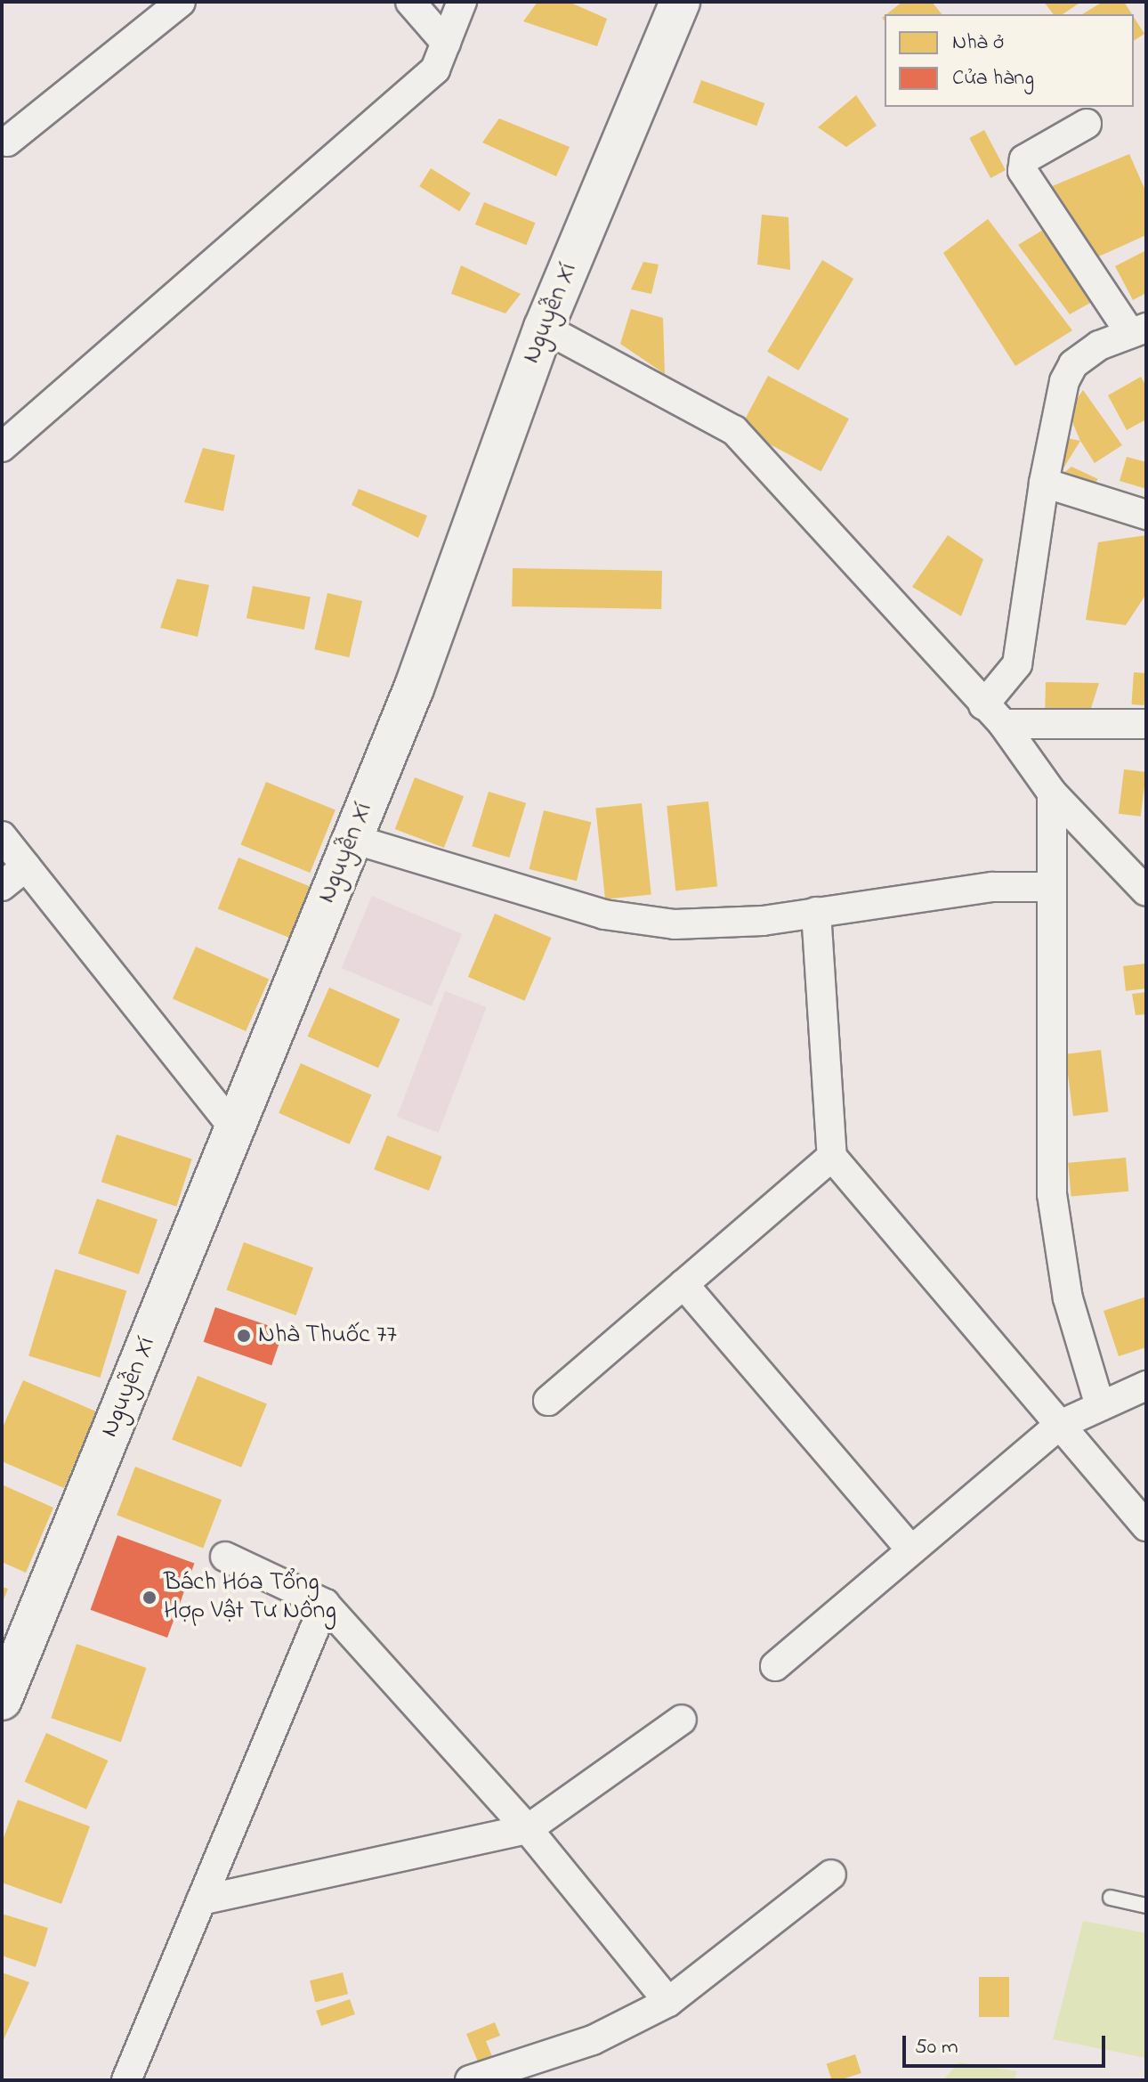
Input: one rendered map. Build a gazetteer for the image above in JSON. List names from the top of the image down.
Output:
{
  "streets": {
    "street": ["Nguyễn Xí"]
  },
  "places": ["Nhà Thuốc 77", "Bách Hóa Tổng Hợp Vật Tư Nông"],
  "legend": ["Nhà ở", "Cửa hàng"],
  "scale_bar": "50 m"
}
